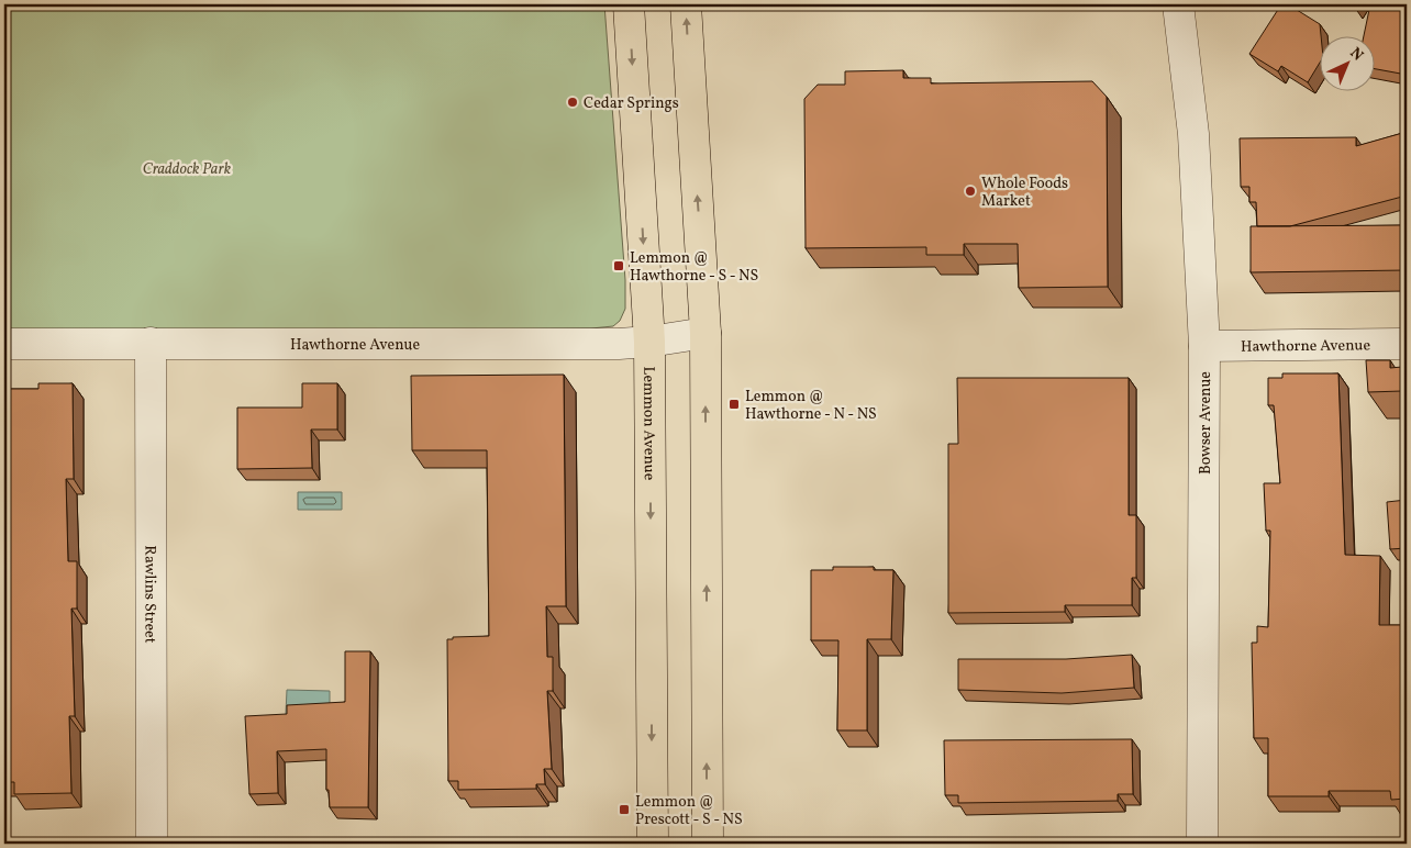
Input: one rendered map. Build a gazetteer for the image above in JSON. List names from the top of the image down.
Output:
{
  "streets": {
    "main road": ["Lemmon Avenue"],
    "street": ["Hawthorne Avenue", "Bowser Avenue", "Rawlins Street"]
  },
  "crossings": [
    ["Hawthorne Avenue", "Bowser Avenue"],
    ["Hawthorne Avenue", "Lemmon Avenue"],
    ["Hawthorne Avenue", "Rawlins Street"]
  ],
  "parks": ["Craddock Park"],
  "places": {
    "other": ["Cedar Springs", "Whole Foods Market"],
    "transit": ["Lemmon @ Hawthorne - S - NS", "Lemmon @ Hawthorne - N - NS", "Lemmon @ Prescott - S - NS"]
  },
  "north": "top right"
}
